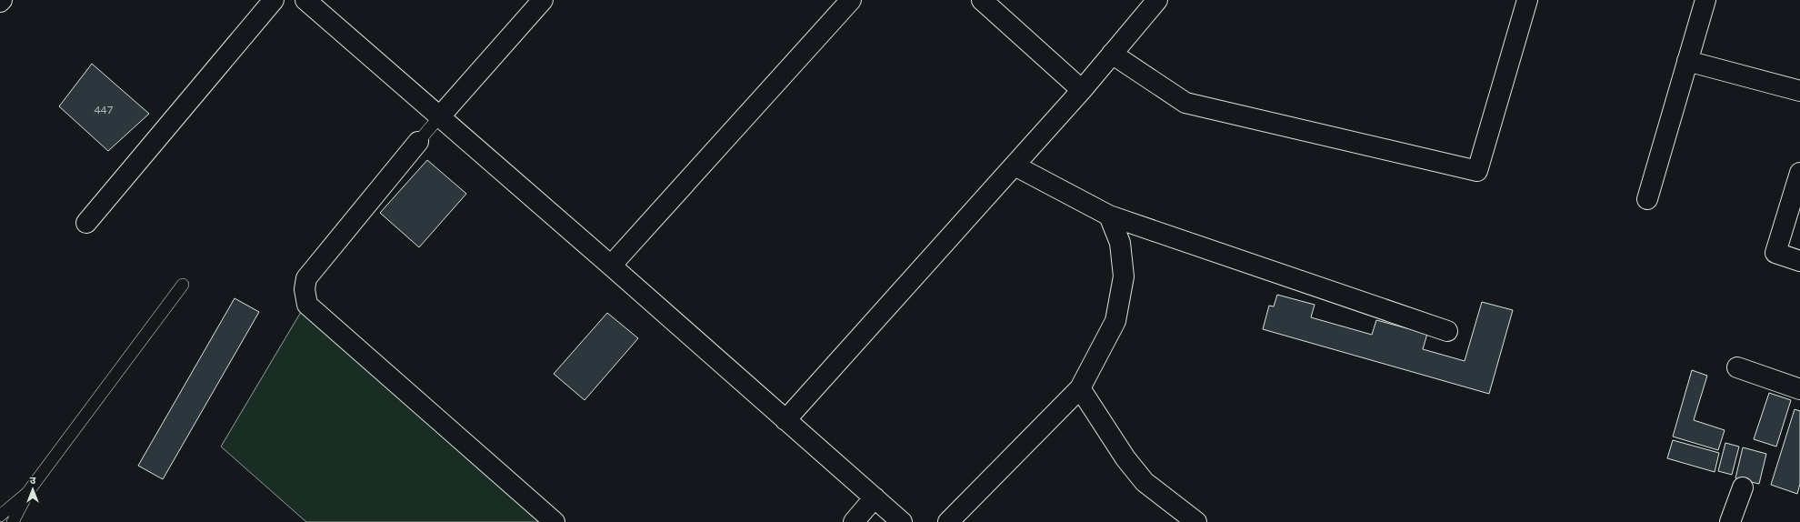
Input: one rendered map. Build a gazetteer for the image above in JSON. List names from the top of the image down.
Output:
{
  "house_numbers": ["447"],
  "north": "top"
}
